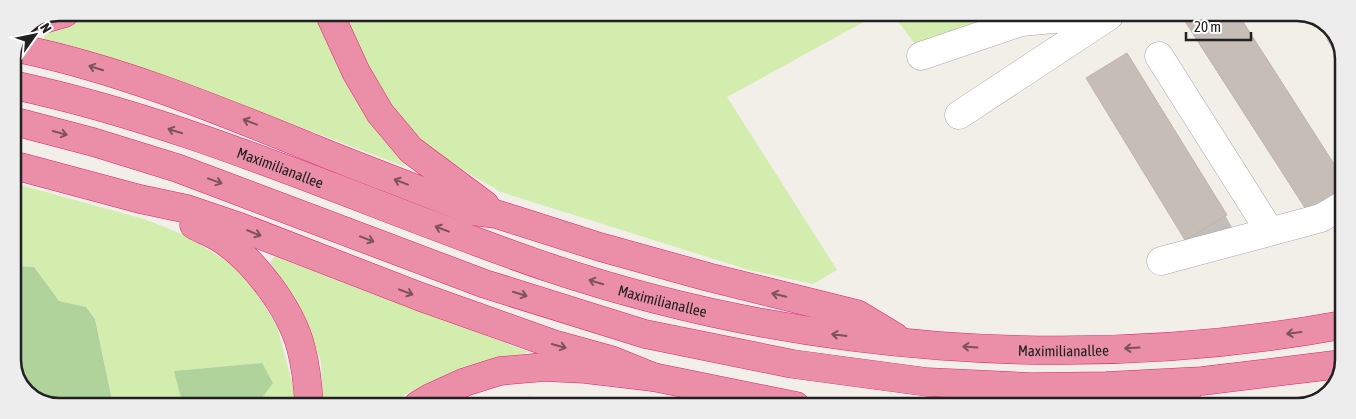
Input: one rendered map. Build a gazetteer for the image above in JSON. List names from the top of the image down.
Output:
{
  "streets": {
    "highway": ["Maximilianallee"]
  },
  "scale_bar": "20 m",
  "north": "top right"
}
